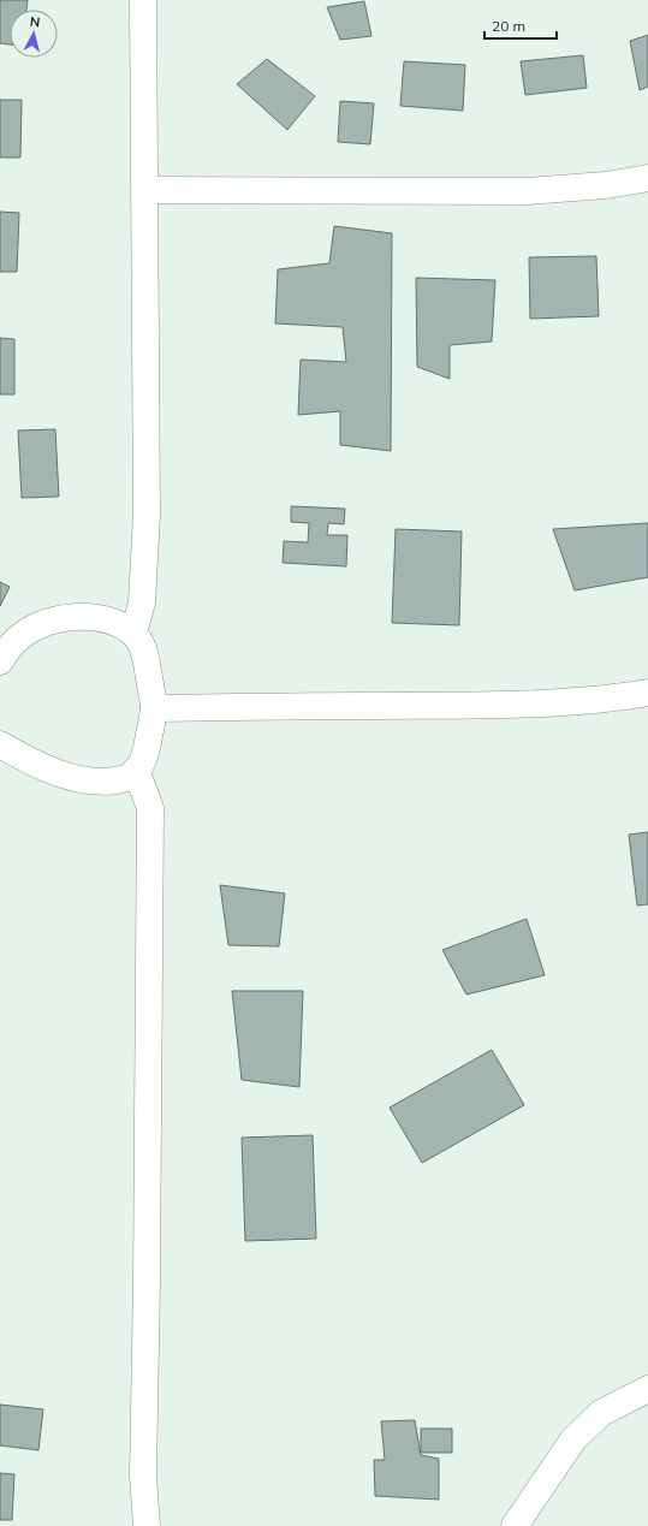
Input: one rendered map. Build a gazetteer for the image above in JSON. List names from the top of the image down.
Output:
{
  "scale_bar": "20 m",
  "north": "top"
}
